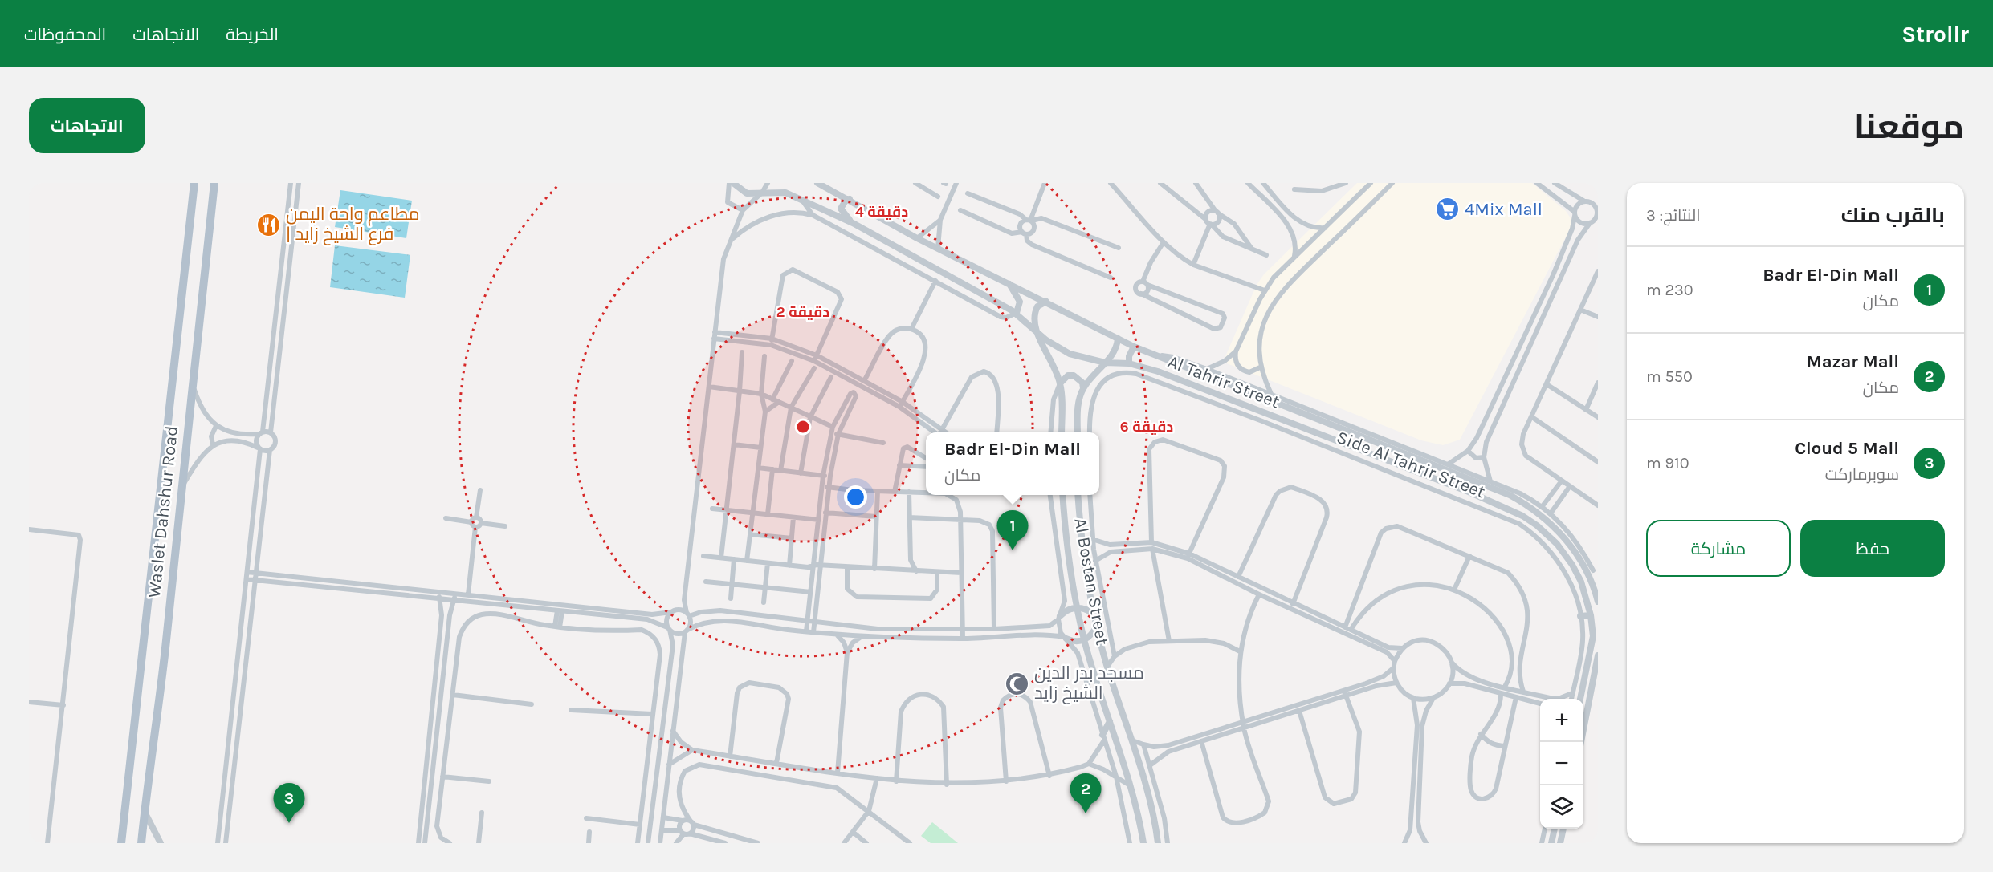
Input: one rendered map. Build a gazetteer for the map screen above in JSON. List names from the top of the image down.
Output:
{
  "streets": {
    "main road": ["Waslet Dahshur Road"],
    "street": ["Al Tahrir Street", "Side Al Tahrir Street", "Al Bostan Street"]
  },
  "crossings": [
    ["Al Tahrir Street", "Side Al Tahrir Street"]
  ],
  "places": {
    "supermarket": ["4Mix Mall"],
    "restaurant": ["مطاعم واحة اليمن | فرع الشيخ زايد"],
    "mosque": ["مسجد بدر الدين الشيخ زايد"]
  },
  "page": {
    "header": "Strollr",
    "nav": ["الخريطة", "الاتجاهات", "المحفوظات"],
    "title": "موقعنا",
    "buttons": [
      "الاتجاهات",
      ["حفظ", "مشاركة"]
    ],
    "heading": ["بالقرب منك", "النتائج: 3"],
    "list": [
      {
        "mark": "1",
        "name": "Badr El-Din Mall",
        "note": "مكان",
        "value": "230 m"
      },
      {
        "mark": "2",
        "name": "Mazar Mall",
        "note": "مكان",
        "value": "550 m"
      },
      {
        "mark": "3",
        "name": "Cloud 5 Mall",
        "note": "سوبرماركت",
        "value": "910 m"
      }
    ],
    "popup": ["Badr El-Din Mall", "مكان"],
    "pins": ["1", "2", "3"],
    "map_buttons": ["+", "−"]
  },
  "rings": ["4 دقيقة", "2 دقيقة", "6 دقيقة"]
}
